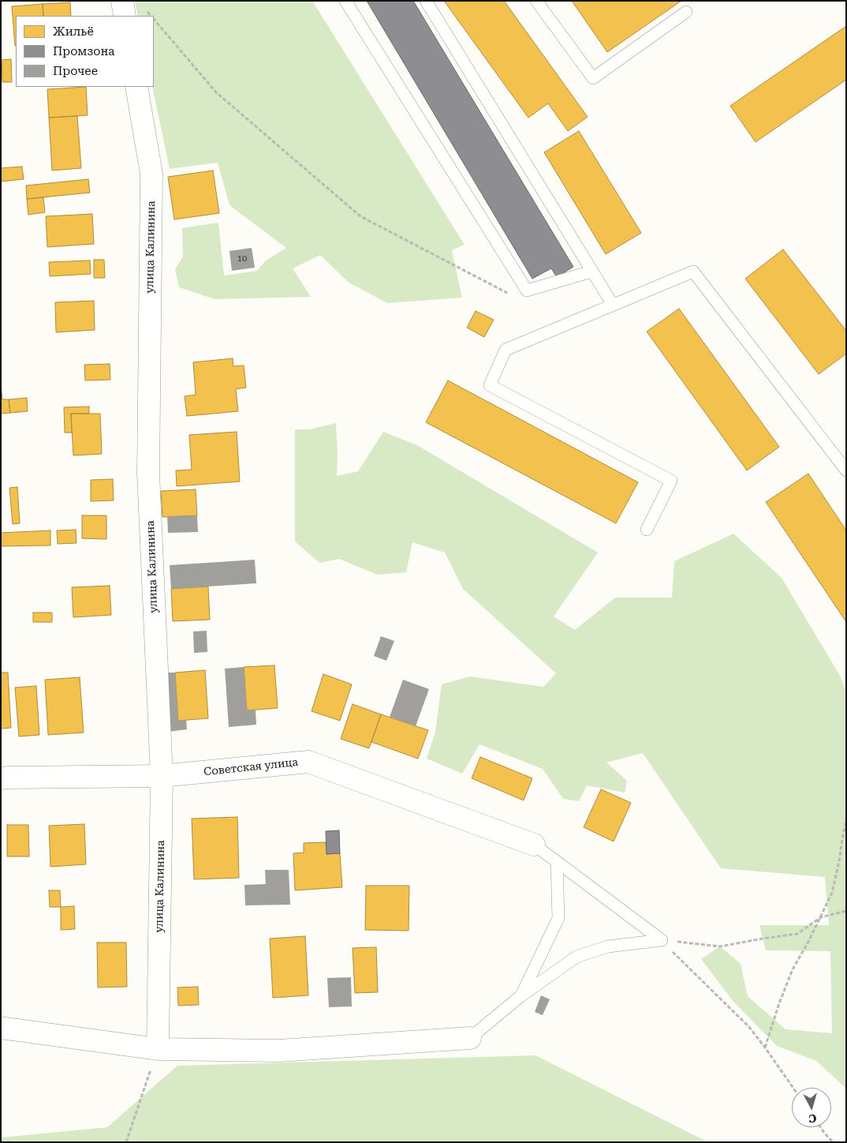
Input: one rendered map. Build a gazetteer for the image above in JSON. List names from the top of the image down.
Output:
{
  "streets": {
    "street": ["улица Калинина", "Советская улица"]
  },
  "crossings": [
    ["улица Калинина", "Советская улица"]
  ],
  "house_numbers": ["10"],
  "legend": ["Жильё", "Промзона", "Прочее"],
  "north": "bottom"
}
